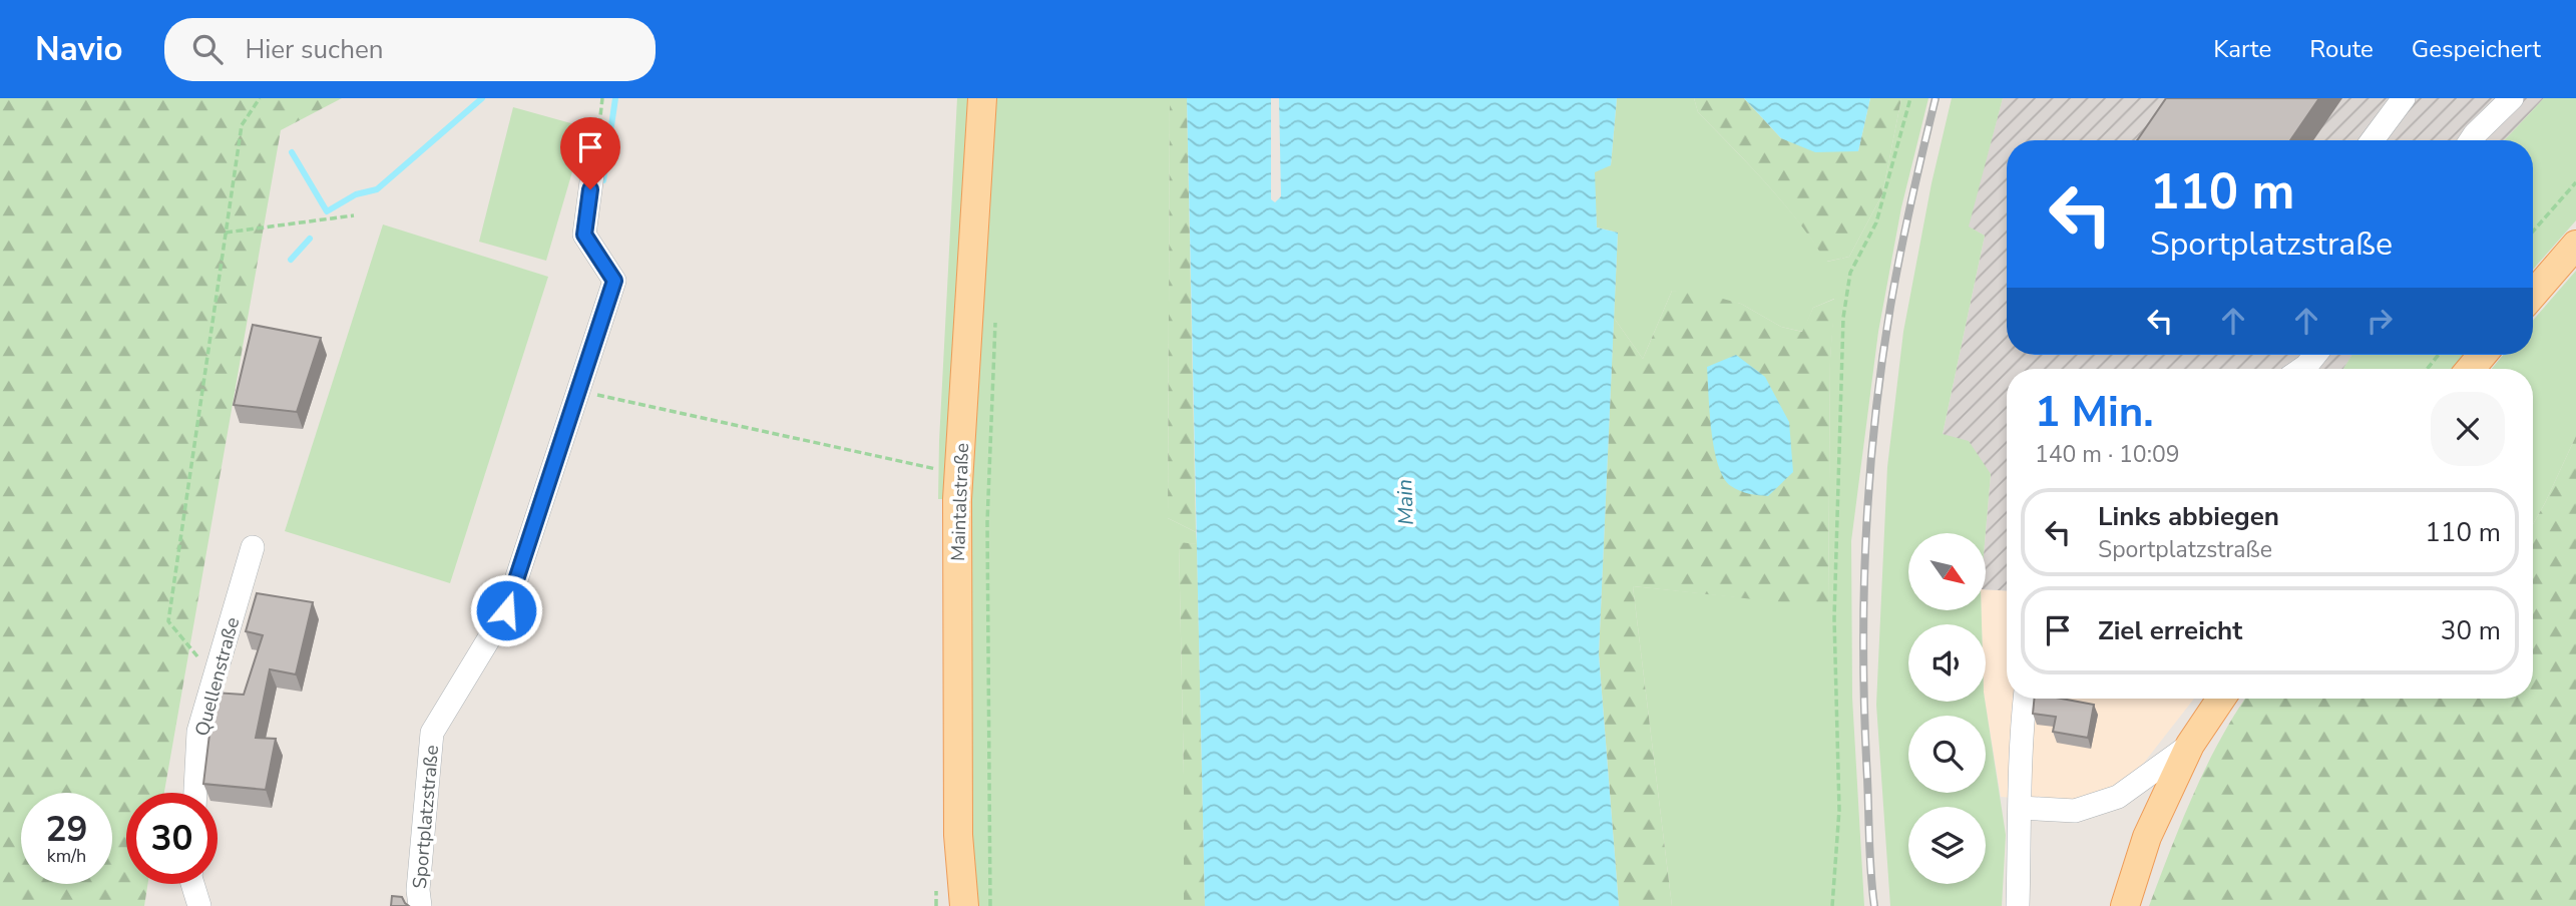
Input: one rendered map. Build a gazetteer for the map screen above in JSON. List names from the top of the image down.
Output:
{
  "streets": {
    "main road": ["Maintalstraße"],
    "street": ["Quellenstraße", "Sportplatzstraße"]
  },
  "water": ["Main"],
  "north": "bottom right",
  "page": {
    "header": "Navio",
    "search": "Hier suchen",
    "nav": ["Karte", "Route", "Gespeichert"],
    "turn": ["110 m", "Sportplatzstraße"],
    "heading": ["1 Min.", "140 m · 10:09"],
    "list": [
      {
        "name": "Links abbiegen",
        "note": "Sportplatzstraße",
        "value": "110 m"
      },
      {
        "name": "Ziel erreicht",
        "value": "30 m"
      }
    ],
    "speed": "29 km/h",
    "limit": "30"
  }
}
